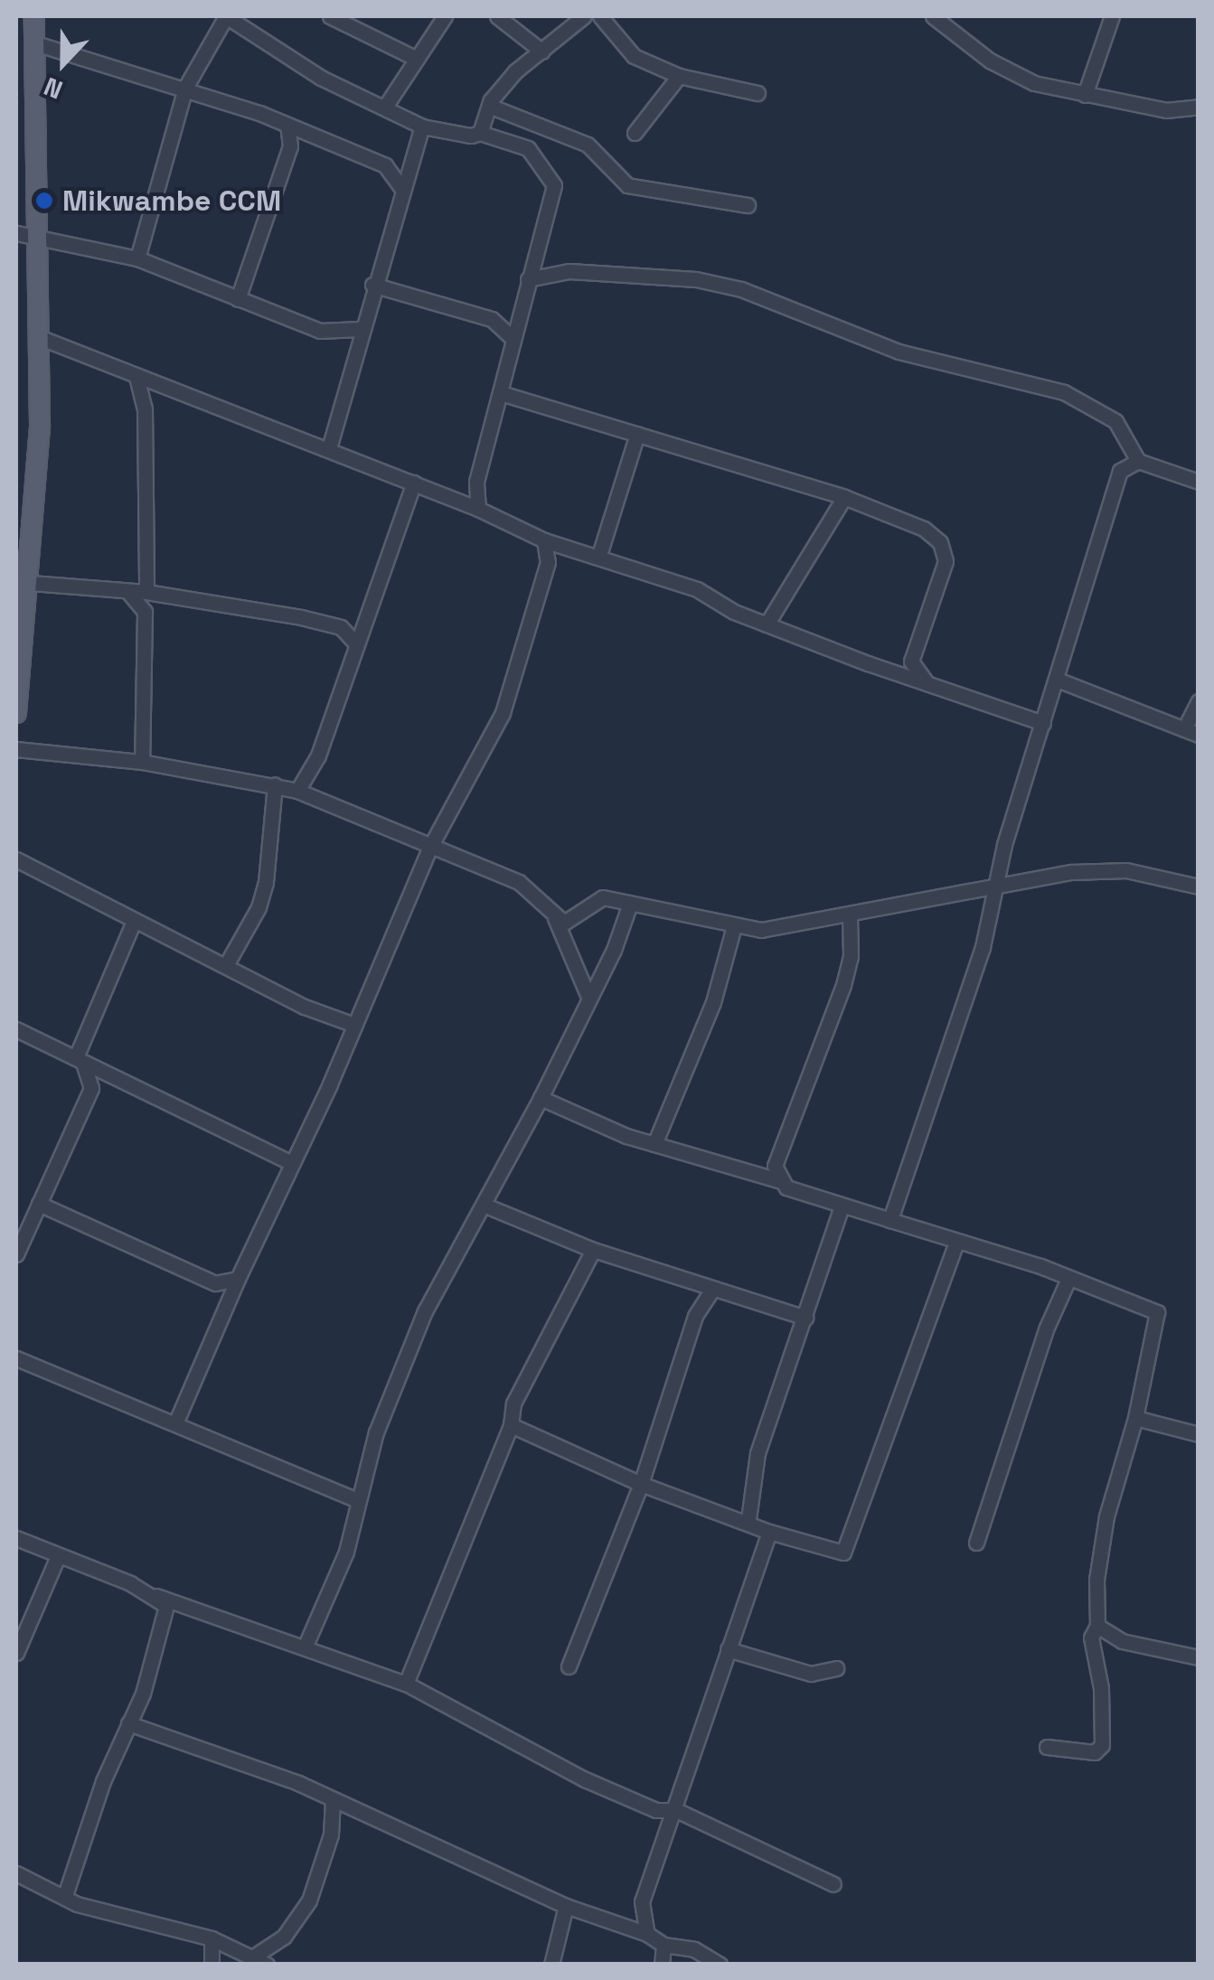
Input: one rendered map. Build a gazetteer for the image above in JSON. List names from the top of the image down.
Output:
{
  "places": ["Mikwambe CCM"],
  "north": "bottom"
}
